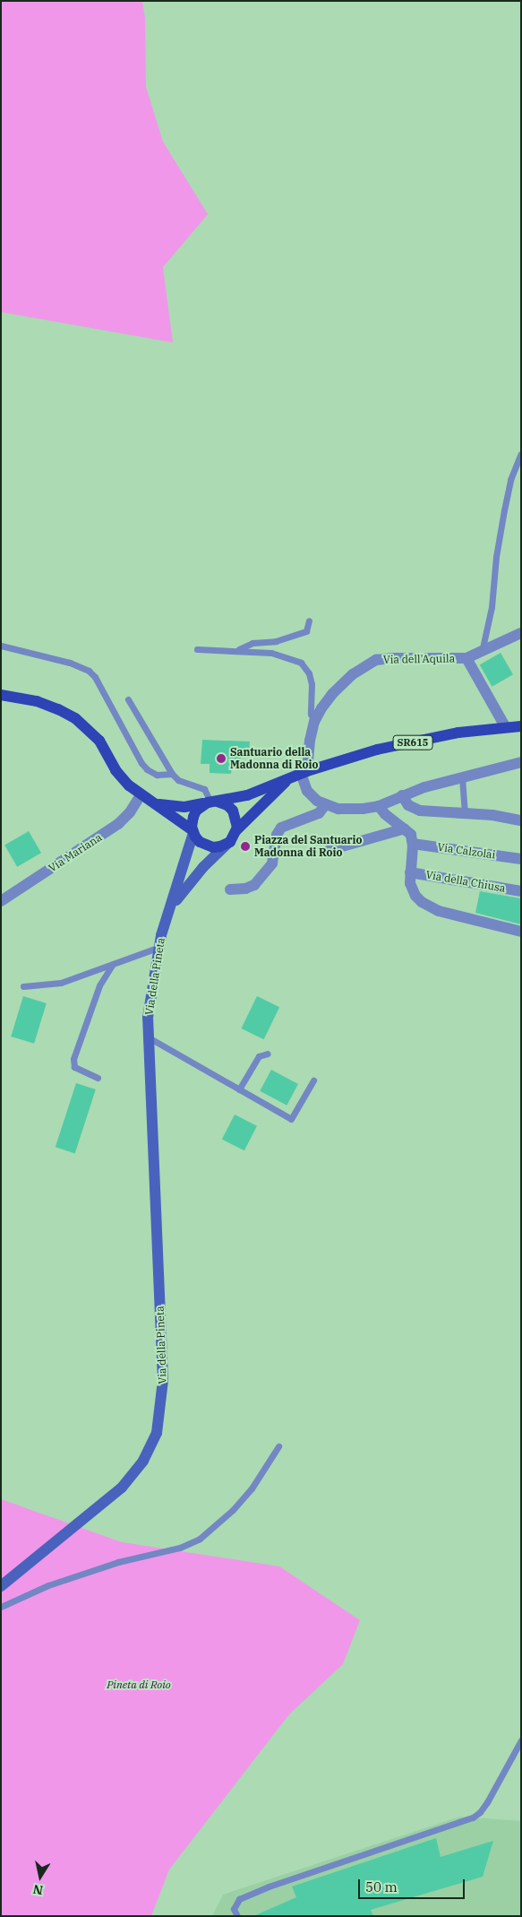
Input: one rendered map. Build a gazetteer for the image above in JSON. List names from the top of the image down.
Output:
{
  "streets": {
    "main road": ["SR615", "Via della Pineta"],
    "street": [
      "Via dell'Aquila",
      "Via Calzolai",
      "Via Mariana",
      "Via della Chiusa"
    ]
  },
  "crossings": [
    ["Via dell'Aquila", "SR615"],
    ["SR615", "Via Mariana"],
    ["SR615", "Via della Pineta"]
  ],
  "parks": ["Pineta di Roio"],
  "places": ["Santuario della Madonna di Roio", "Piazza del Santuario Madonna di Roio"],
  "scale_bar": "50 m",
  "north": "bottom"
}
